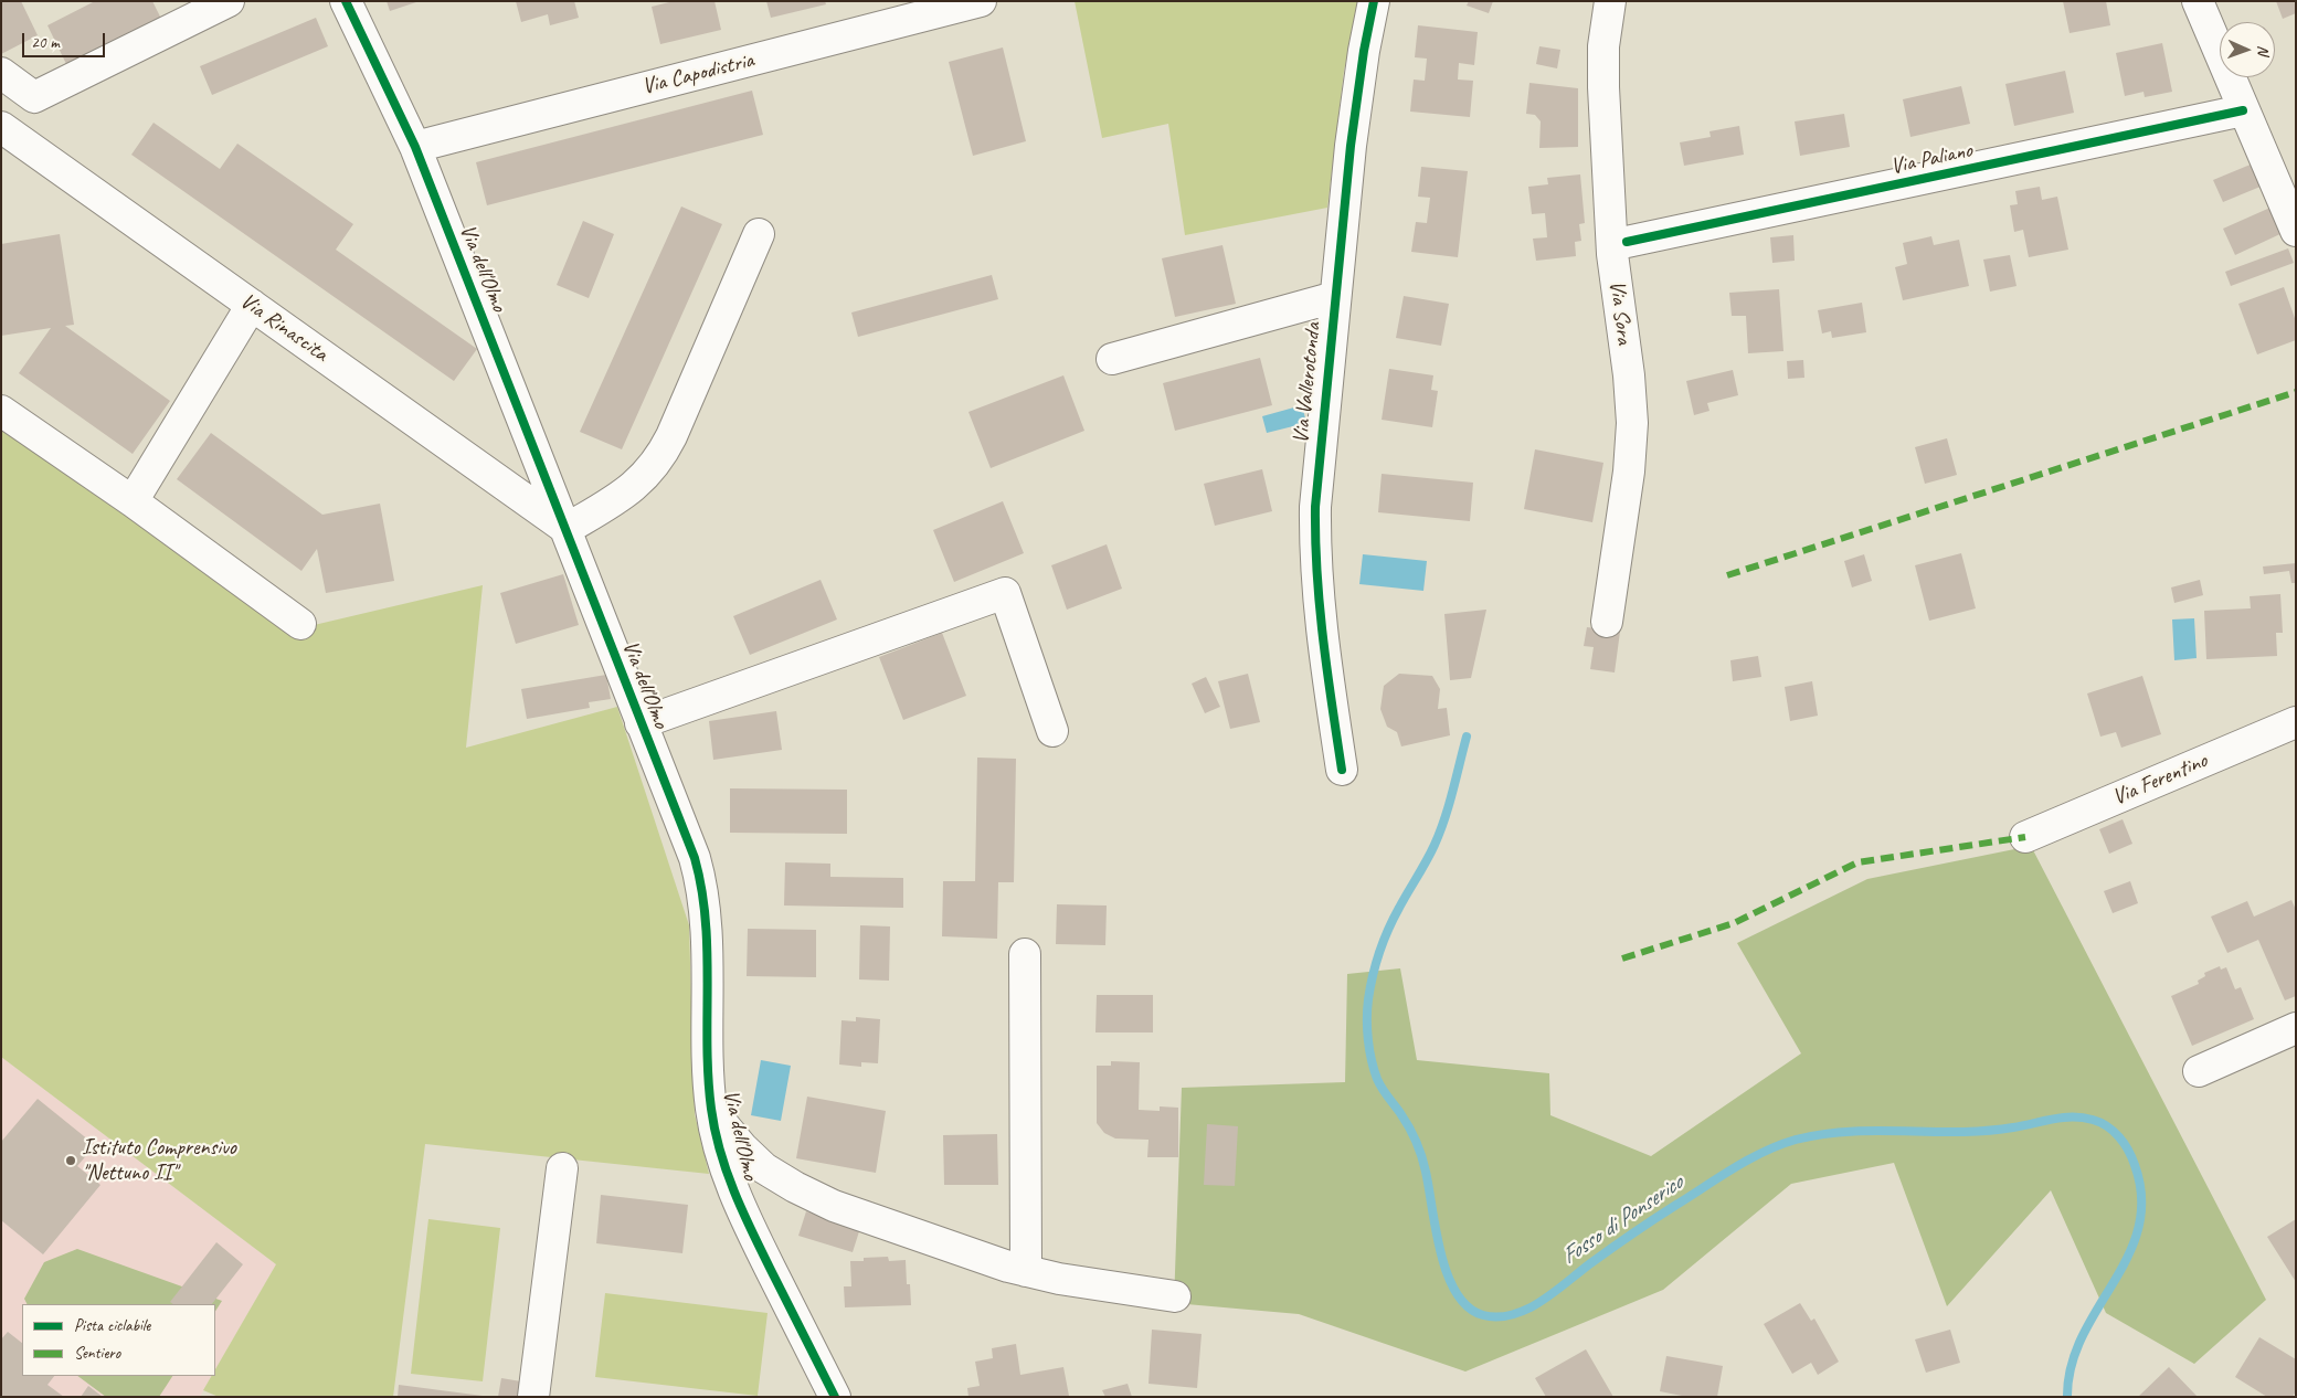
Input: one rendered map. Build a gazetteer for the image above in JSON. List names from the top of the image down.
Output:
{
  "streets": {
    "street": [
      "Via Capodistria",
      "Via Paliano",
      "Via dell'Olmo",
      "Via Sora",
      "Via Rinascita",
      "Via Vallerotonda",
      "Via Ferentino"
    ]
  },
  "crossings": [
    ["Via Capodistria", "Via dell'Olmo"],
    ["Via dell'Olmo", "Via Rinascita"]
  ],
  "water": ["Fosso di Ponserico"],
  "places": ["Istituto Comprensivo \"Nettuno II\""],
  "legend": ["Pista ciclabile", "Sentiero"],
  "scale_bar": "20 m",
  "north": "right"
}
